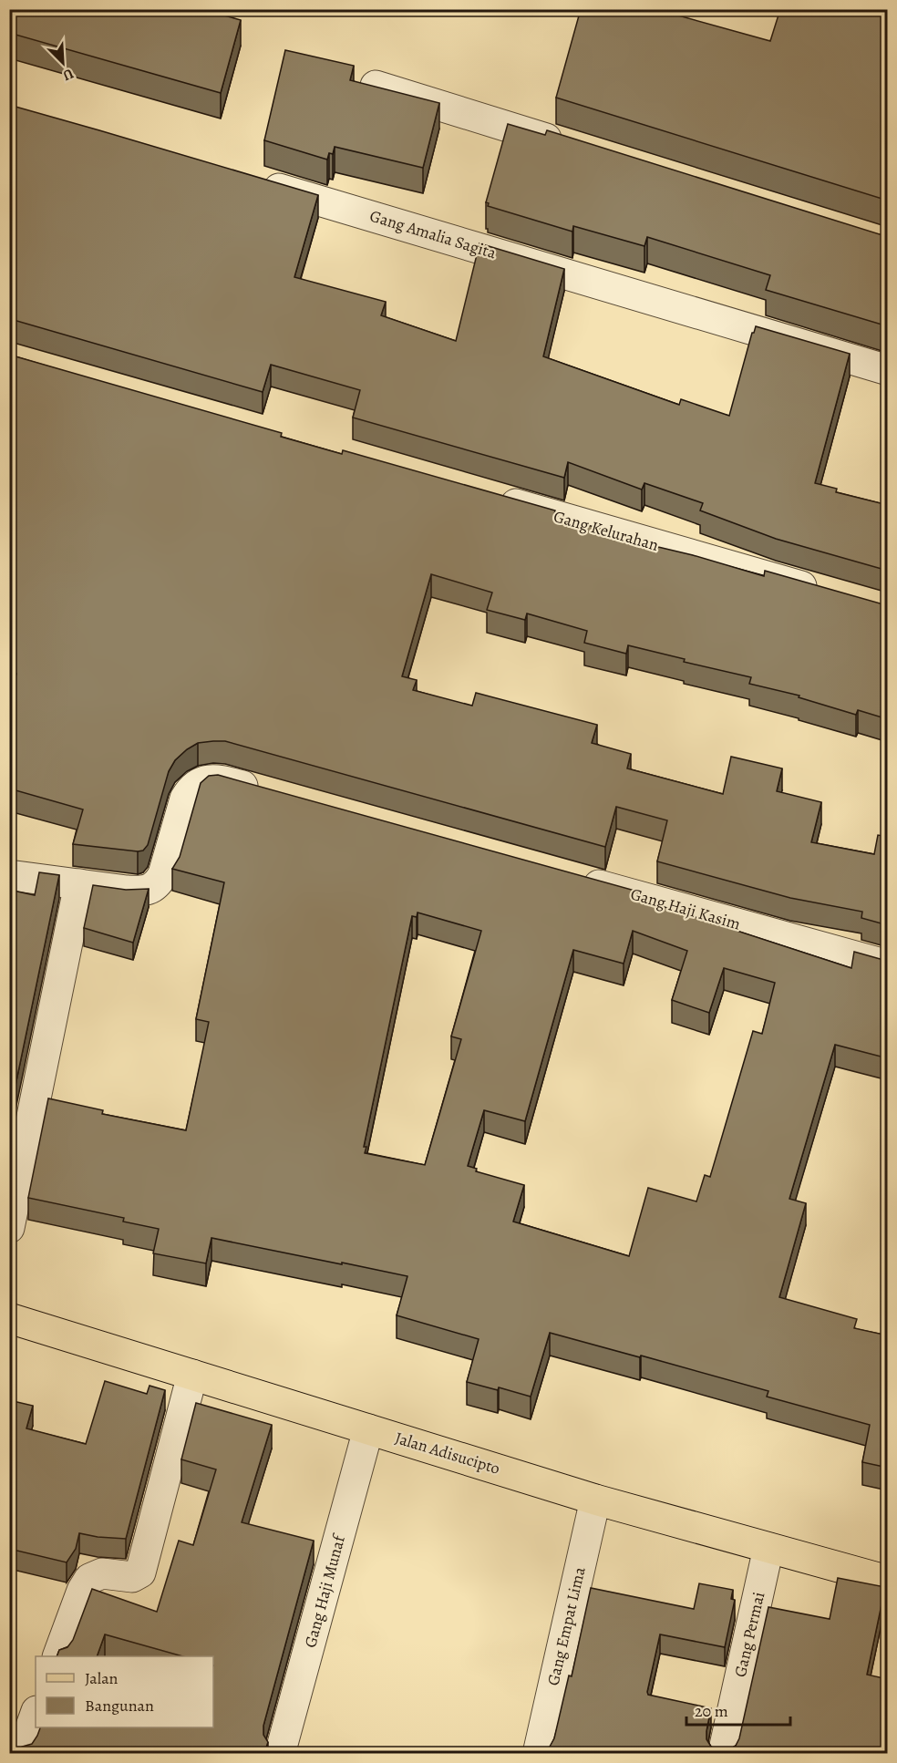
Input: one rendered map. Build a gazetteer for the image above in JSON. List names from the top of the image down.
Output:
{
  "streets": {
    "main road": ["Jalan Adisucipto"],
    "street": [
      "Gang Amalia Sagita",
      "Gang Kelurahan",
      "Gang Haji Kasim",
      "Gang Haji Munaf",
      "Gang Empat Lima",
      "Gang Permai"
    ]
  },
  "crossings": [
    ["Jalan Adisucipto", "Gang Haji Munaf"],
    ["Jalan Adisucipto", "Gang Empat Lima"],
    ["Jalan Adisucipto", "Gang Permai"]
  ],
  "legend": ["Jalan", "Bangunan"],
  "scale_bar": "20 m",
  "north": "bottom right"
}
